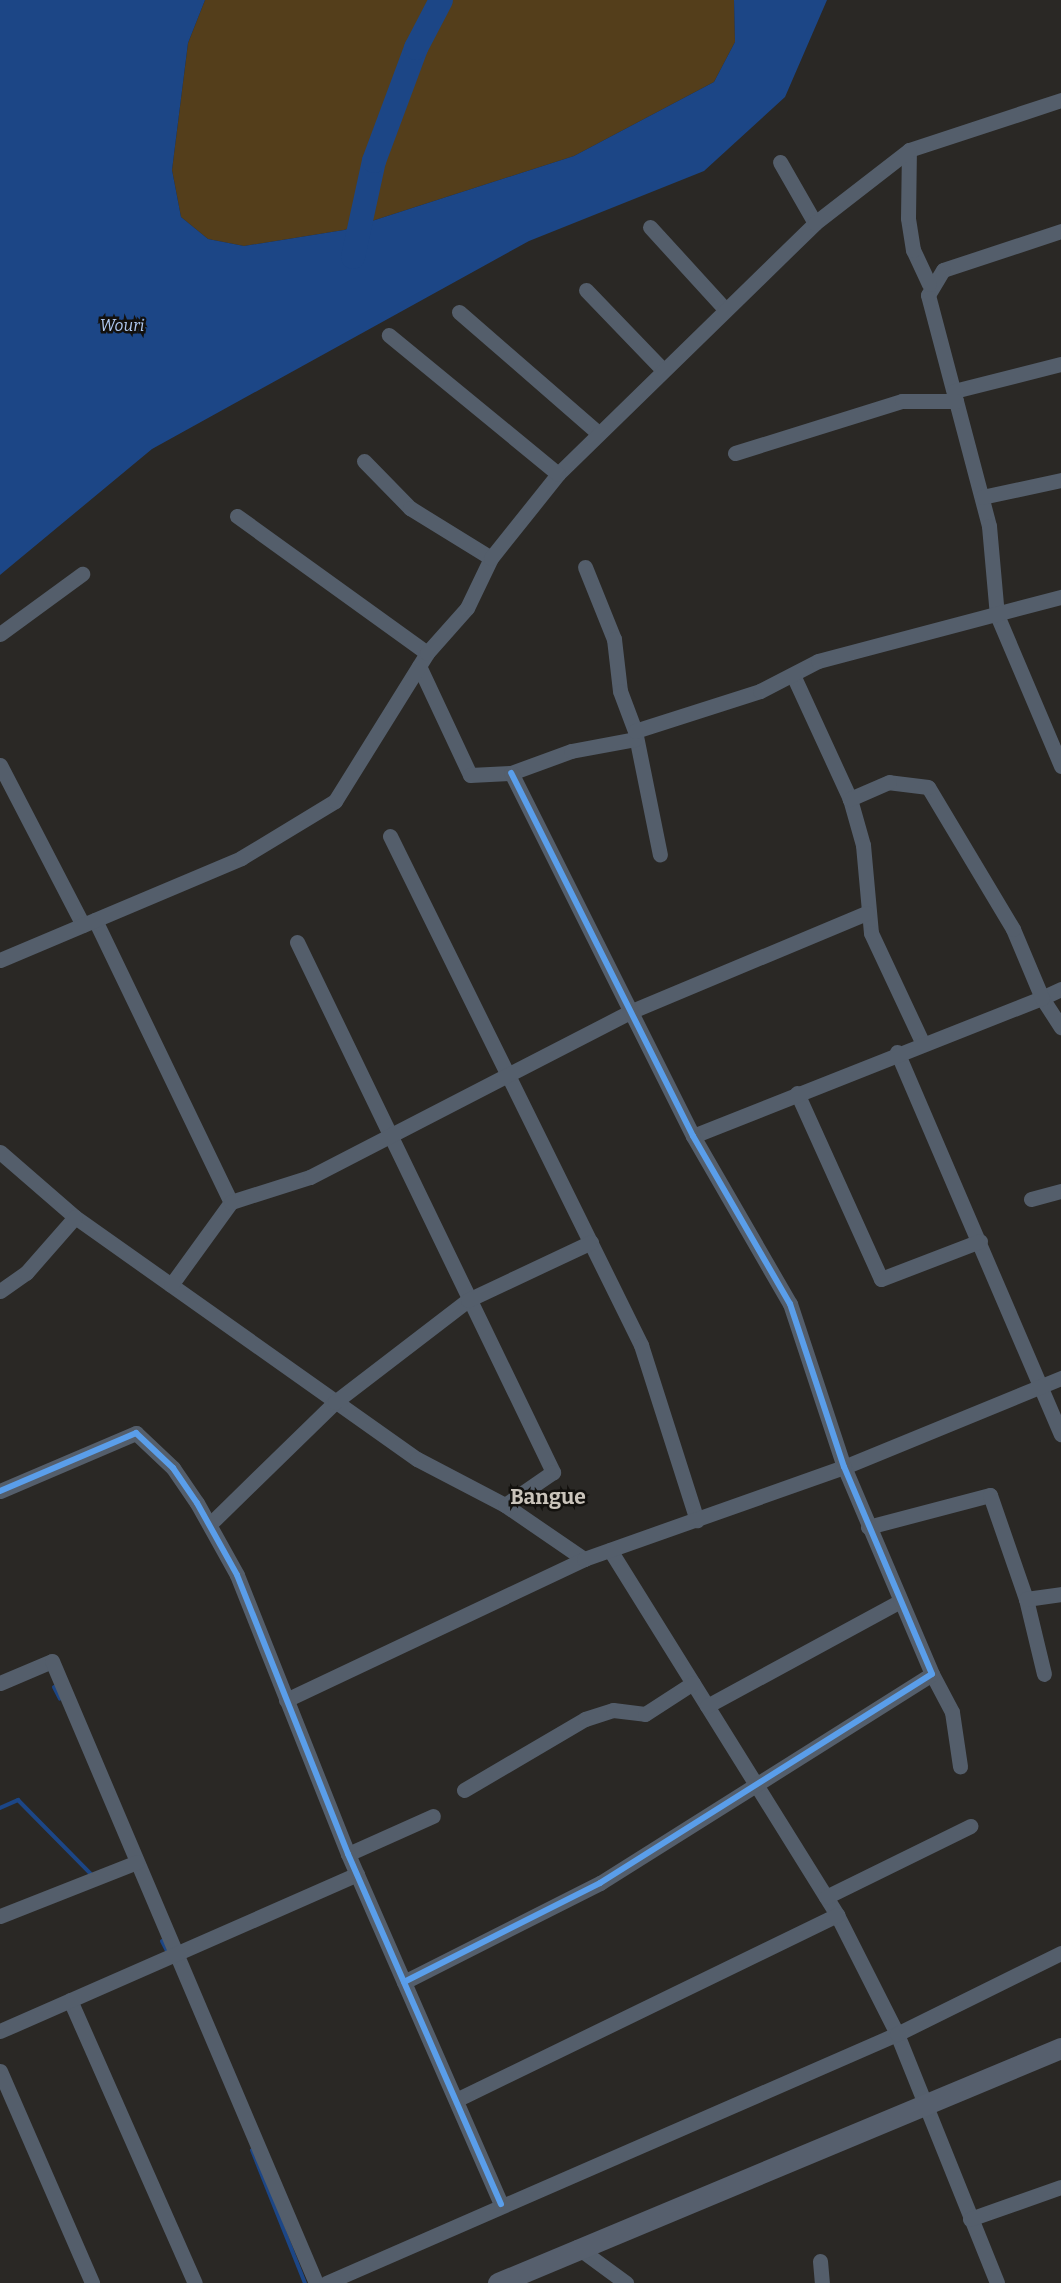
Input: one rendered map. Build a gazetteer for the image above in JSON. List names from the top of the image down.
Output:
{
  "districts": ["Bangue"],
  "water": ["Wouri"]
}
